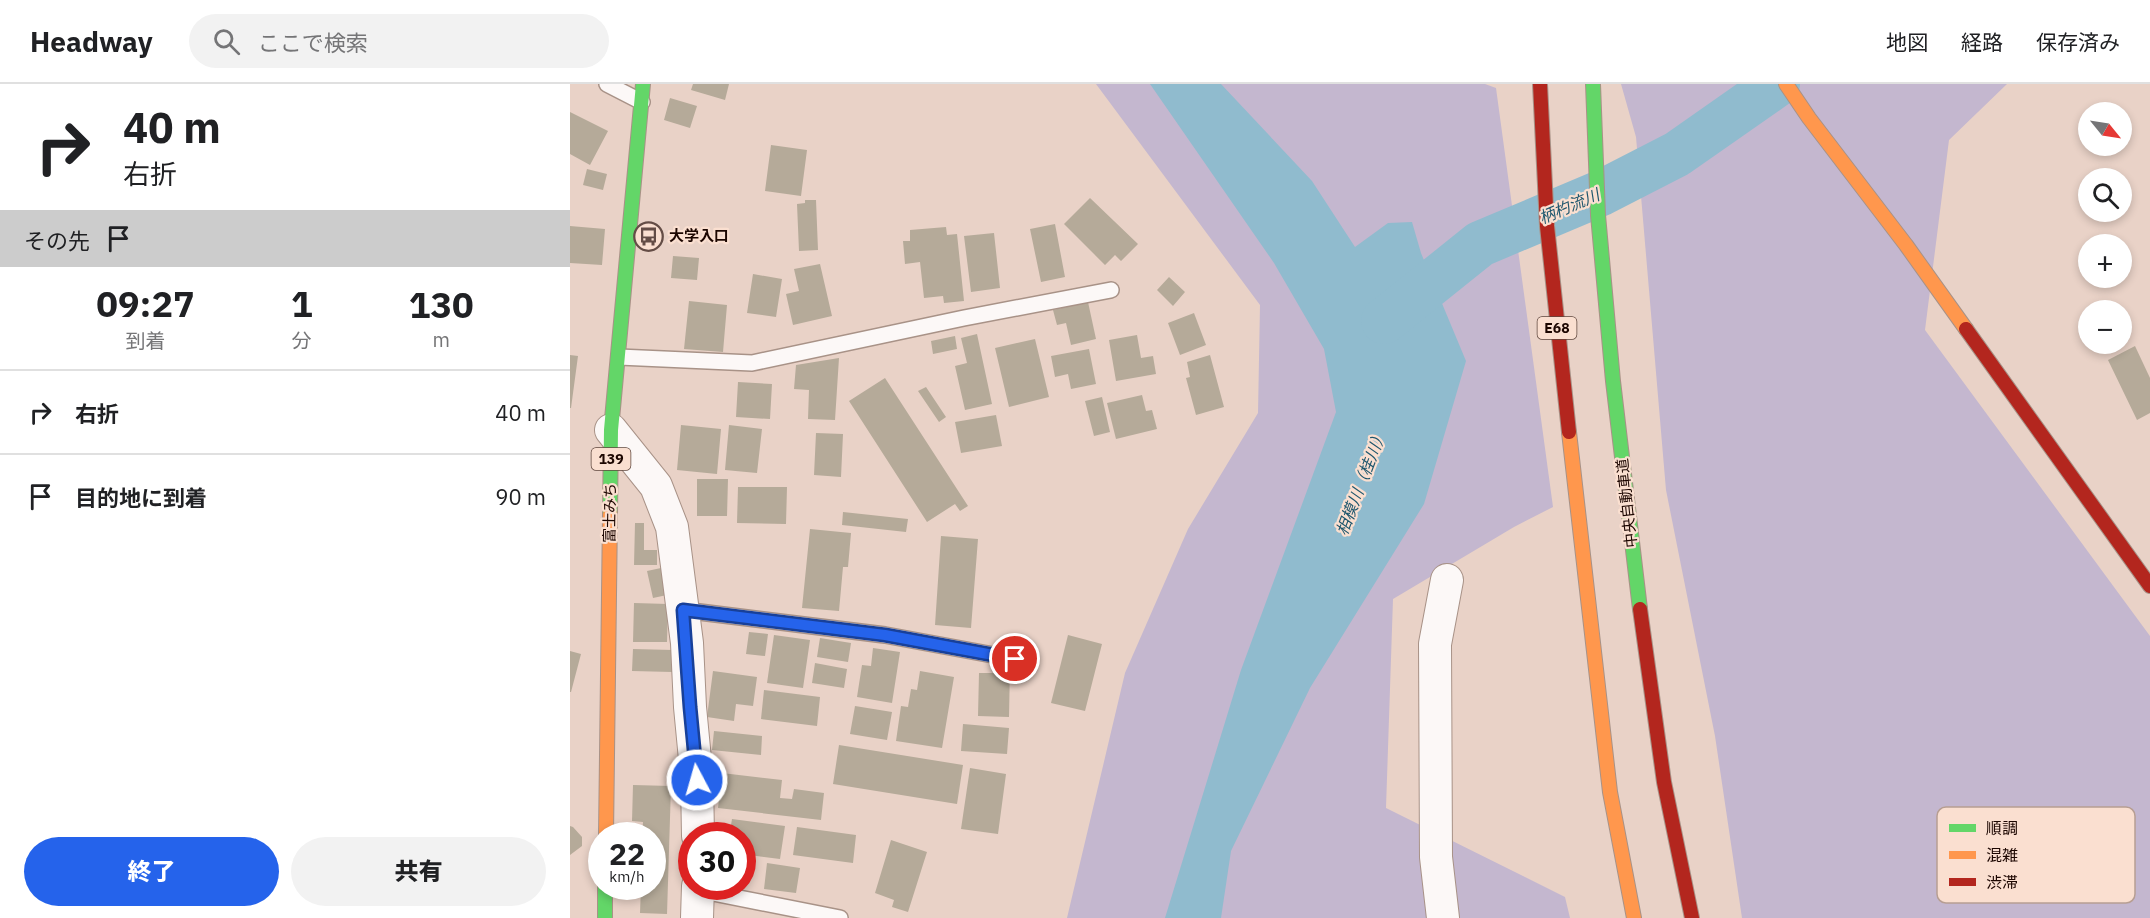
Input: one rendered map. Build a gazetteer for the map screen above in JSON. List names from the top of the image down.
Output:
{
  "streets": {
    "main road": [
      "E68",
      "139",
      "中央自動車道",
      "富士みち"
    ]
  },
  "water": ["柄杓流川", "相模川（桂川）"],
  "places": {
    "bus stop": ["大学入口"]
  },
  "legend": ["順調", "混雑", "渋滞"],
  "north": "bottom right",
  "page": {
    "header": "Headway",
    "search": "ここで検索",
    "nav": ["地図", "経路", "保存済み"],
    "turn": ["40 m", "右折"],
    "map_buttons": ["+", "−"],
    "then": "その先",
    "eta": [
      "09:27",
      "到着",
      "1",
      "分",
      "130",
      "m"
    ],
    "list": [
      {
        "name": "右折",
        "value": "40 m"
      },
      {
        "name": "目的地に到着",
        "value": "90 m"
      }
    ],
    "speed": "22 km/h",
    "limit": "30",
    "buttons": ["終了", "共有"]
  }
}
